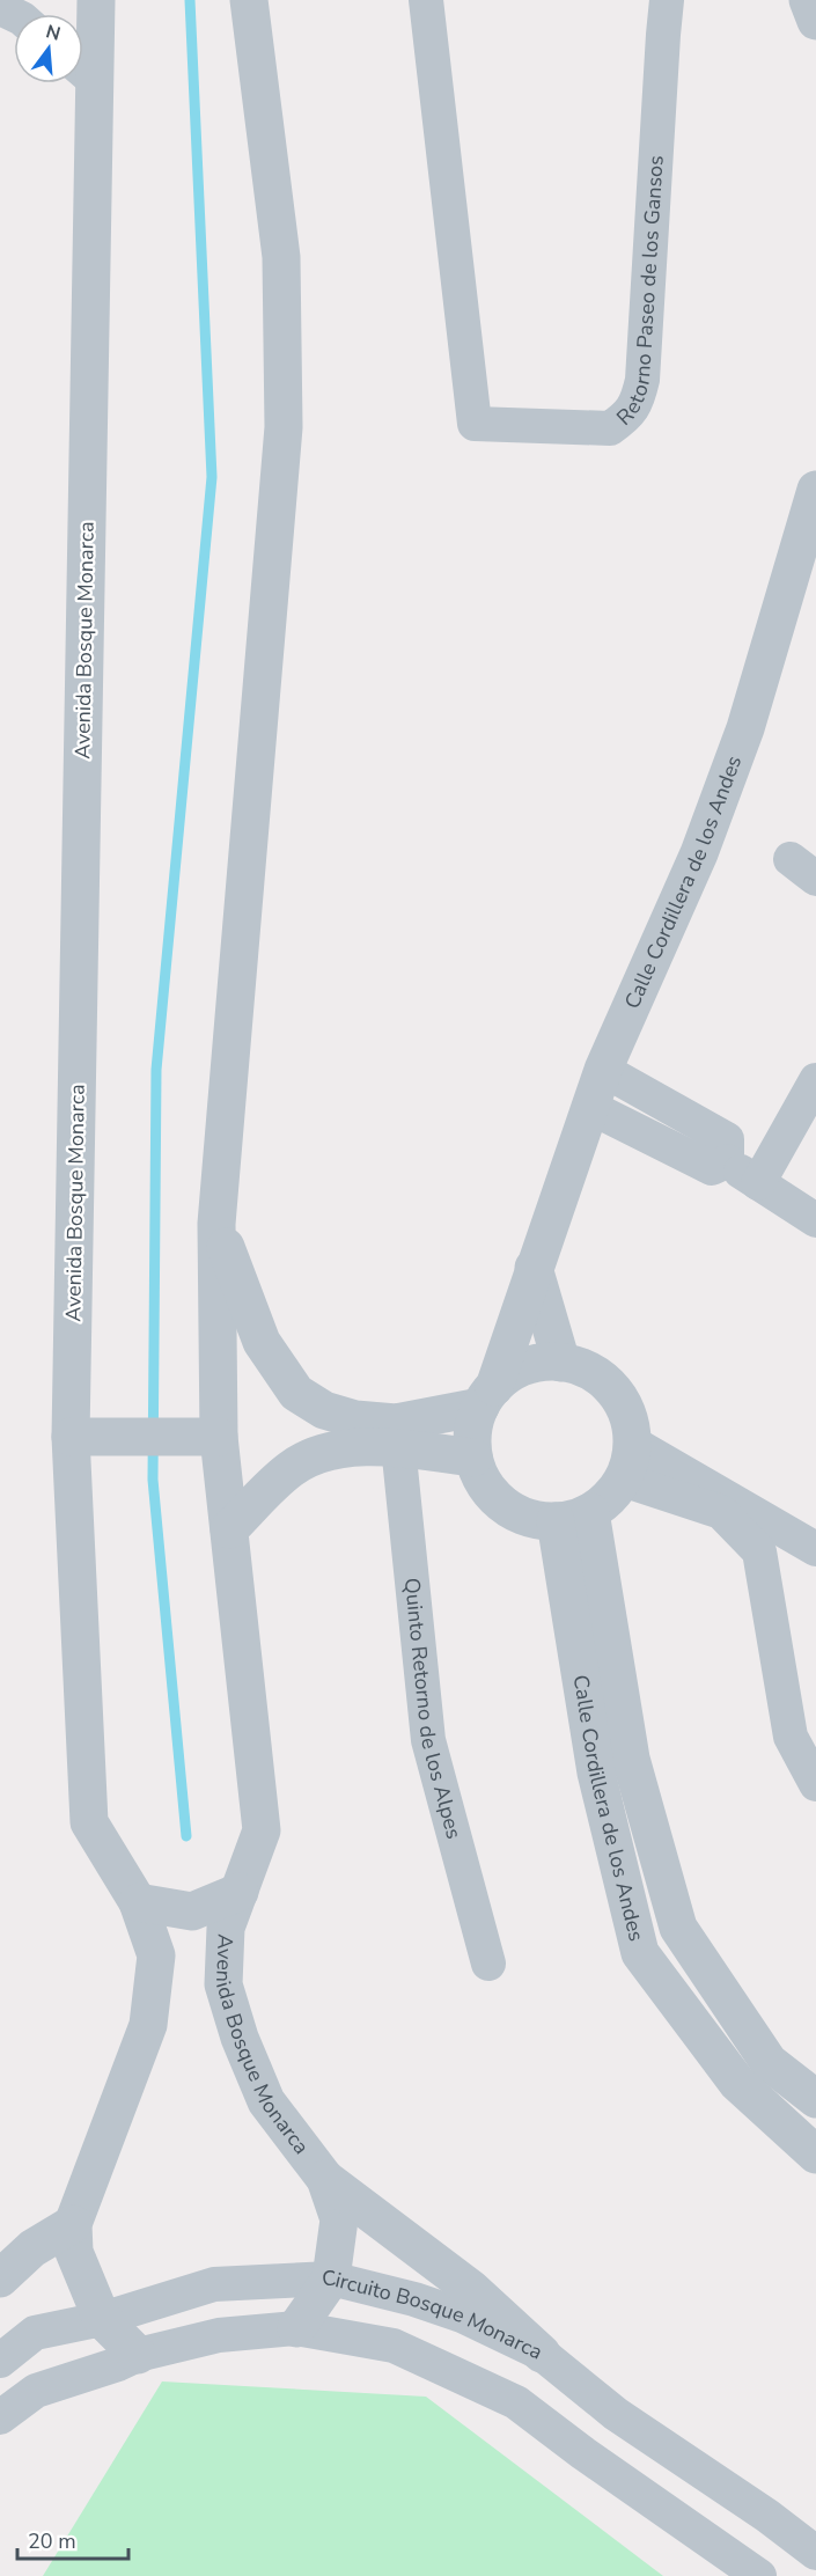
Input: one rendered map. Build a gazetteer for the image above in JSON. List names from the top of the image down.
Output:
{
  "streets": {
    "street": [
      "Retorno Paseo de los Gansos",
      "Avenida Bosque Monarca",
      "Calle Cordillera de los Andes",
      "Quinto Retorno de los Alpes",
      "Circuito Bosque Monarca"
    ]
  },
  "crossings": [
    ["Avenida Bosque Monarca", "Circuito Bosque Monarca"]
  ],
  "scale_bar": "20 m",
  "north": "top"
}
